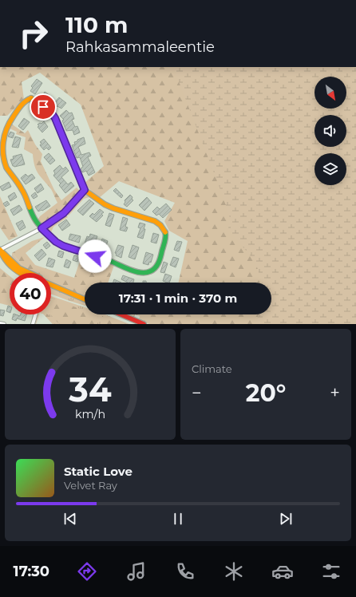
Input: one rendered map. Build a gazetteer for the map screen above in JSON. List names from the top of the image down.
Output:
{
  "north": "bottom right",
  "page": {
    "turn": ["110 m", "Rahkasammaleentie"],
    "limit": "40",
    "trip": "17:31 · 1 min · 370 m",
    "tile": "Climate",
    "heat": ["−", "20°", "+"],
    "song": ["Static Love", "Velvet Ray"],
    "tabs": "17:30",
    "gauge": ["34", "km/h"]
  }
}
